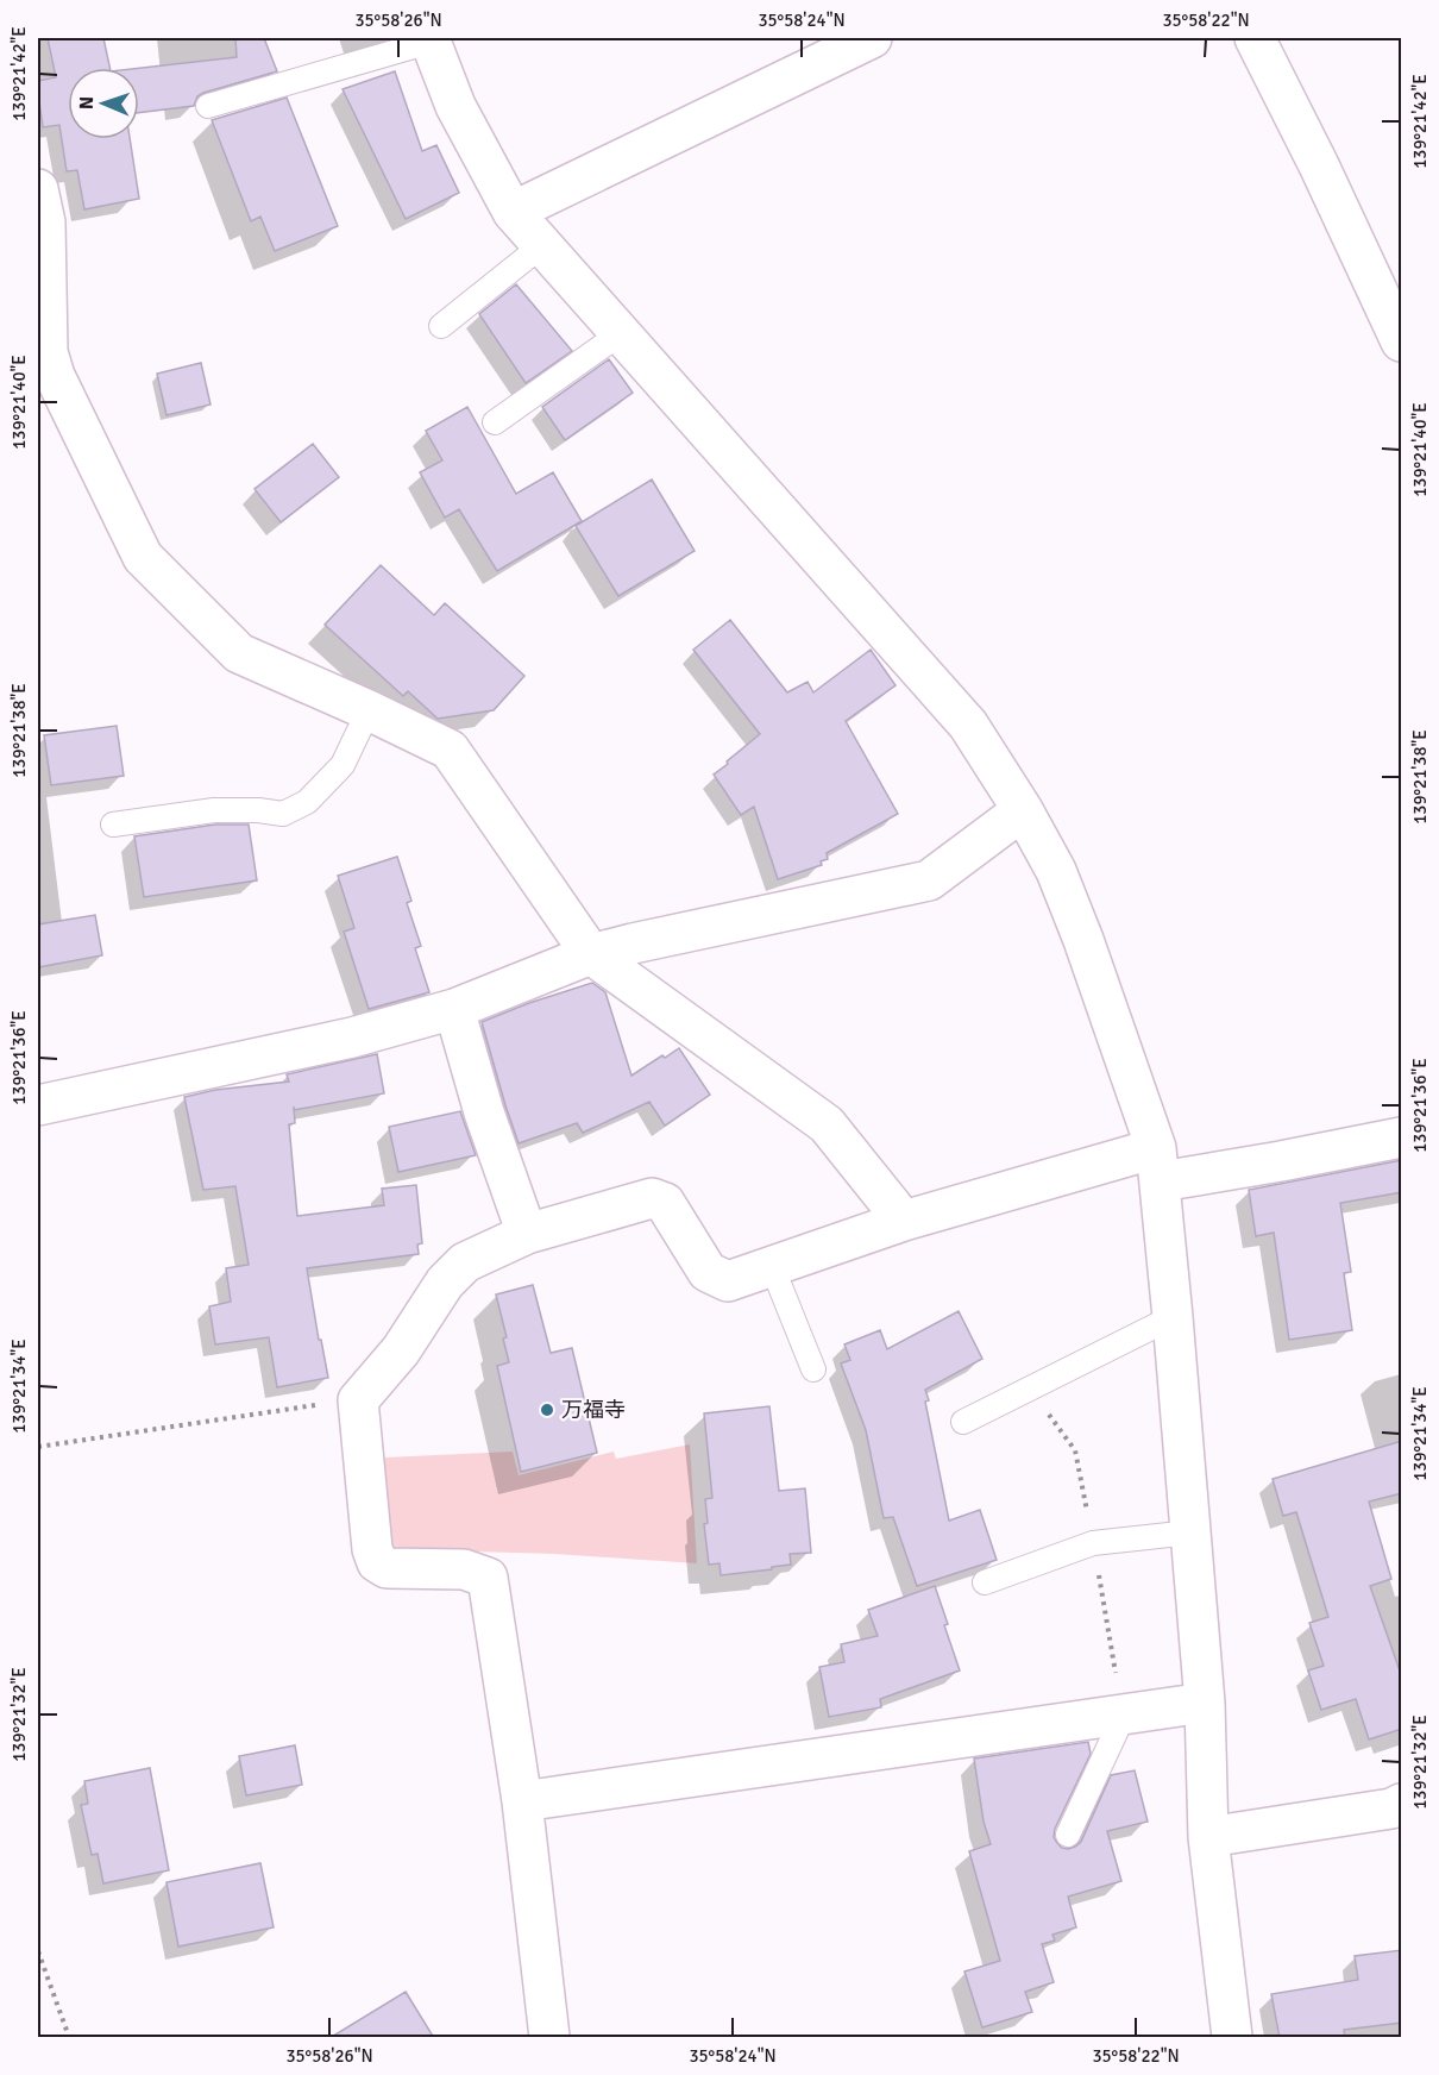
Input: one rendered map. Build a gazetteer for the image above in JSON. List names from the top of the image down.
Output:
{
  "places": ["万福寺"],
  "north": "left",
  "coordinates": [
    "35°58'26\"N",
    "35°58'24\"N",
    "35°58'22\"N",
    "139°21'42\"E",
    "139°21'40\"E",
    "139°21'38\"E",
    "139°21'36\"E",
    "139°21'34\"E",
    "139°21'32\"E"
  ]
}
